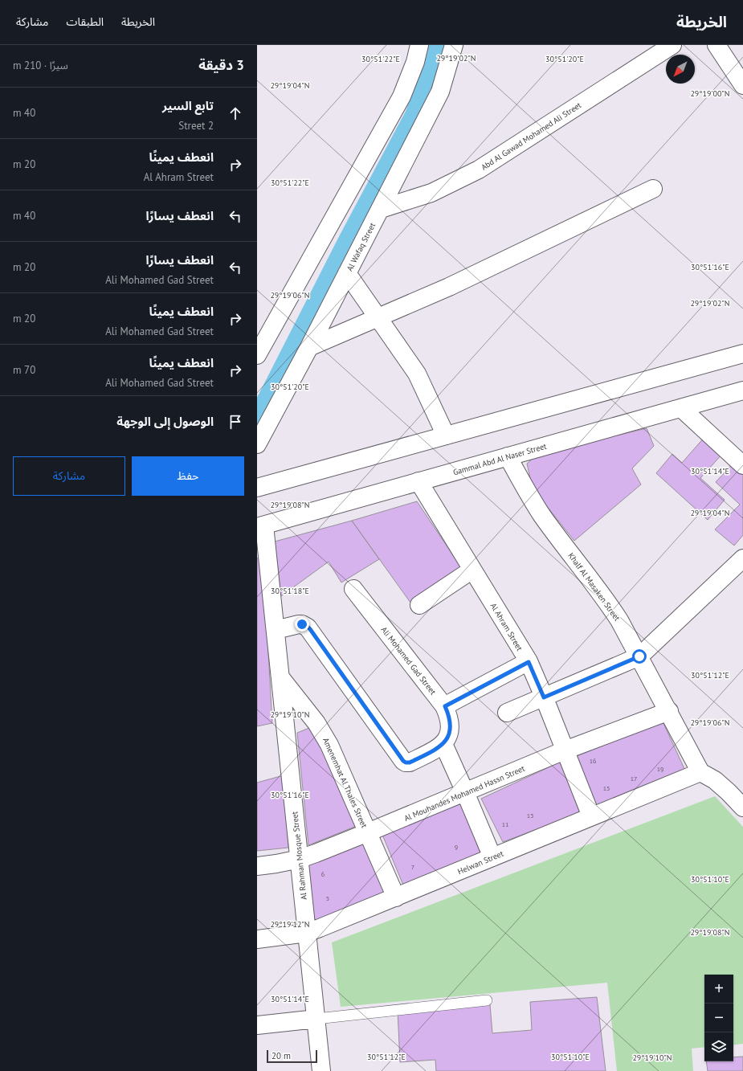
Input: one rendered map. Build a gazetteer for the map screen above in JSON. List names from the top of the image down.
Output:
{
  "streets": {
    "street": [
      "Abd Al Gawad Mohamed Ali Street",
      "Al Wafaq Street",
      "Gammal Abd Al Naser Street",
      "Khalf Al Masaken Street",
      "Al Ahram Street",
      "Ali Mohamed Gad Street",
      "Amenemhat Al Thales Street",
      "Al Mouhandes Mohamed Hassn Street",
      "Al Rahman Mosque Street",
      "Helwan Street"
    ]
  },
  "crossings": [
    ["Abd Al Gawad Mohamed Ali Street", "Al Wafaq Street"],
    ["Gammal Abd Al Naser Street", "Khalf Al Masaken Street"],
    ["Gammal Abd Al Naser Street", "Al Ahram Street"],
    ["Gammal Abd Al Naser Street", "Al Rahman Mosque Street"],
    ["Khalf Al Masaken Street", "Al Mouhandes Mohamed Hassn Street"],
    ["Khalf Al Masaken Street", "Helwan Street"],
    ["Al Ahram Street", "Al Mouhandes Mohamed Hassn Street"],
    ["Al Ahram Street", "Helwan Street"],
    ["Amenemhat Al Thales Street", "Al Mouhandes Mohamed Hassn Street"],
    ["Amenemhat Al Thales Street", "Al Rahman Mosque Street"],
    ["Amenemhat Al Thales Street", "Helwan Street"],
    ["Al Mouhandes Mohamed Hassn Street", "Al Rahman Mosque Street"],
    ["Al Rahman Mosque Street", "Helwan Street"]
  ],
  "house_numbers": [
    "16",
    "19",
    "17",
    "15",
    "13",
    "11",
    "9",
    "7",
    "6",
    "5"
  ],
  "scale_bar": "20 m",
  "north": "bottom left",
  "page": {
    "header": "الخريطة",
    "nav": ["الخريطة", "الطبقات", "مشاركة"],
    "heading": ["3 دقيقة", "سيرًا · 210 m"],
    "list": [
      ["تابع السير", "Street 2", "40 m"],
      ["انعطف يمينًا", "Al Ahram Street", "20 m"],
      ["انعطف يسارًا", "40 m"],
      ["انعطف يسارًا", "Ali Mohamed Gad Street", "20 m"],
      ["انعطف يمينًا", "Ali Mohamed Gad Street", "20 m"],
      ["انعطف يمينًا", "Ali Mohamed Gad Street", "70 m"],
      "الوصول إلى الوجهة"
    ],
    "buttons": ["حفظ", "مشاركة"],
    "map_buttons": ["+", "−"],
    "scale": "20 m"
  },
  "coordinates": [
    "29°19'02\"N",
    "30°51'22\"E",
    "30°51'20\"E",
    "29°19'04\"N",
    "29°19'00\"N",
    "30°51'16\"E",
    "29°19'06\"N",
    "30°51'14\"E",
    "29°19'08\"N",
    "30°51'18\"E",
    "30°51'12\"E",
    "29°19'10\"N",
    "30°51'10\"E",
    "29°19'12\"N"
  ]
}
